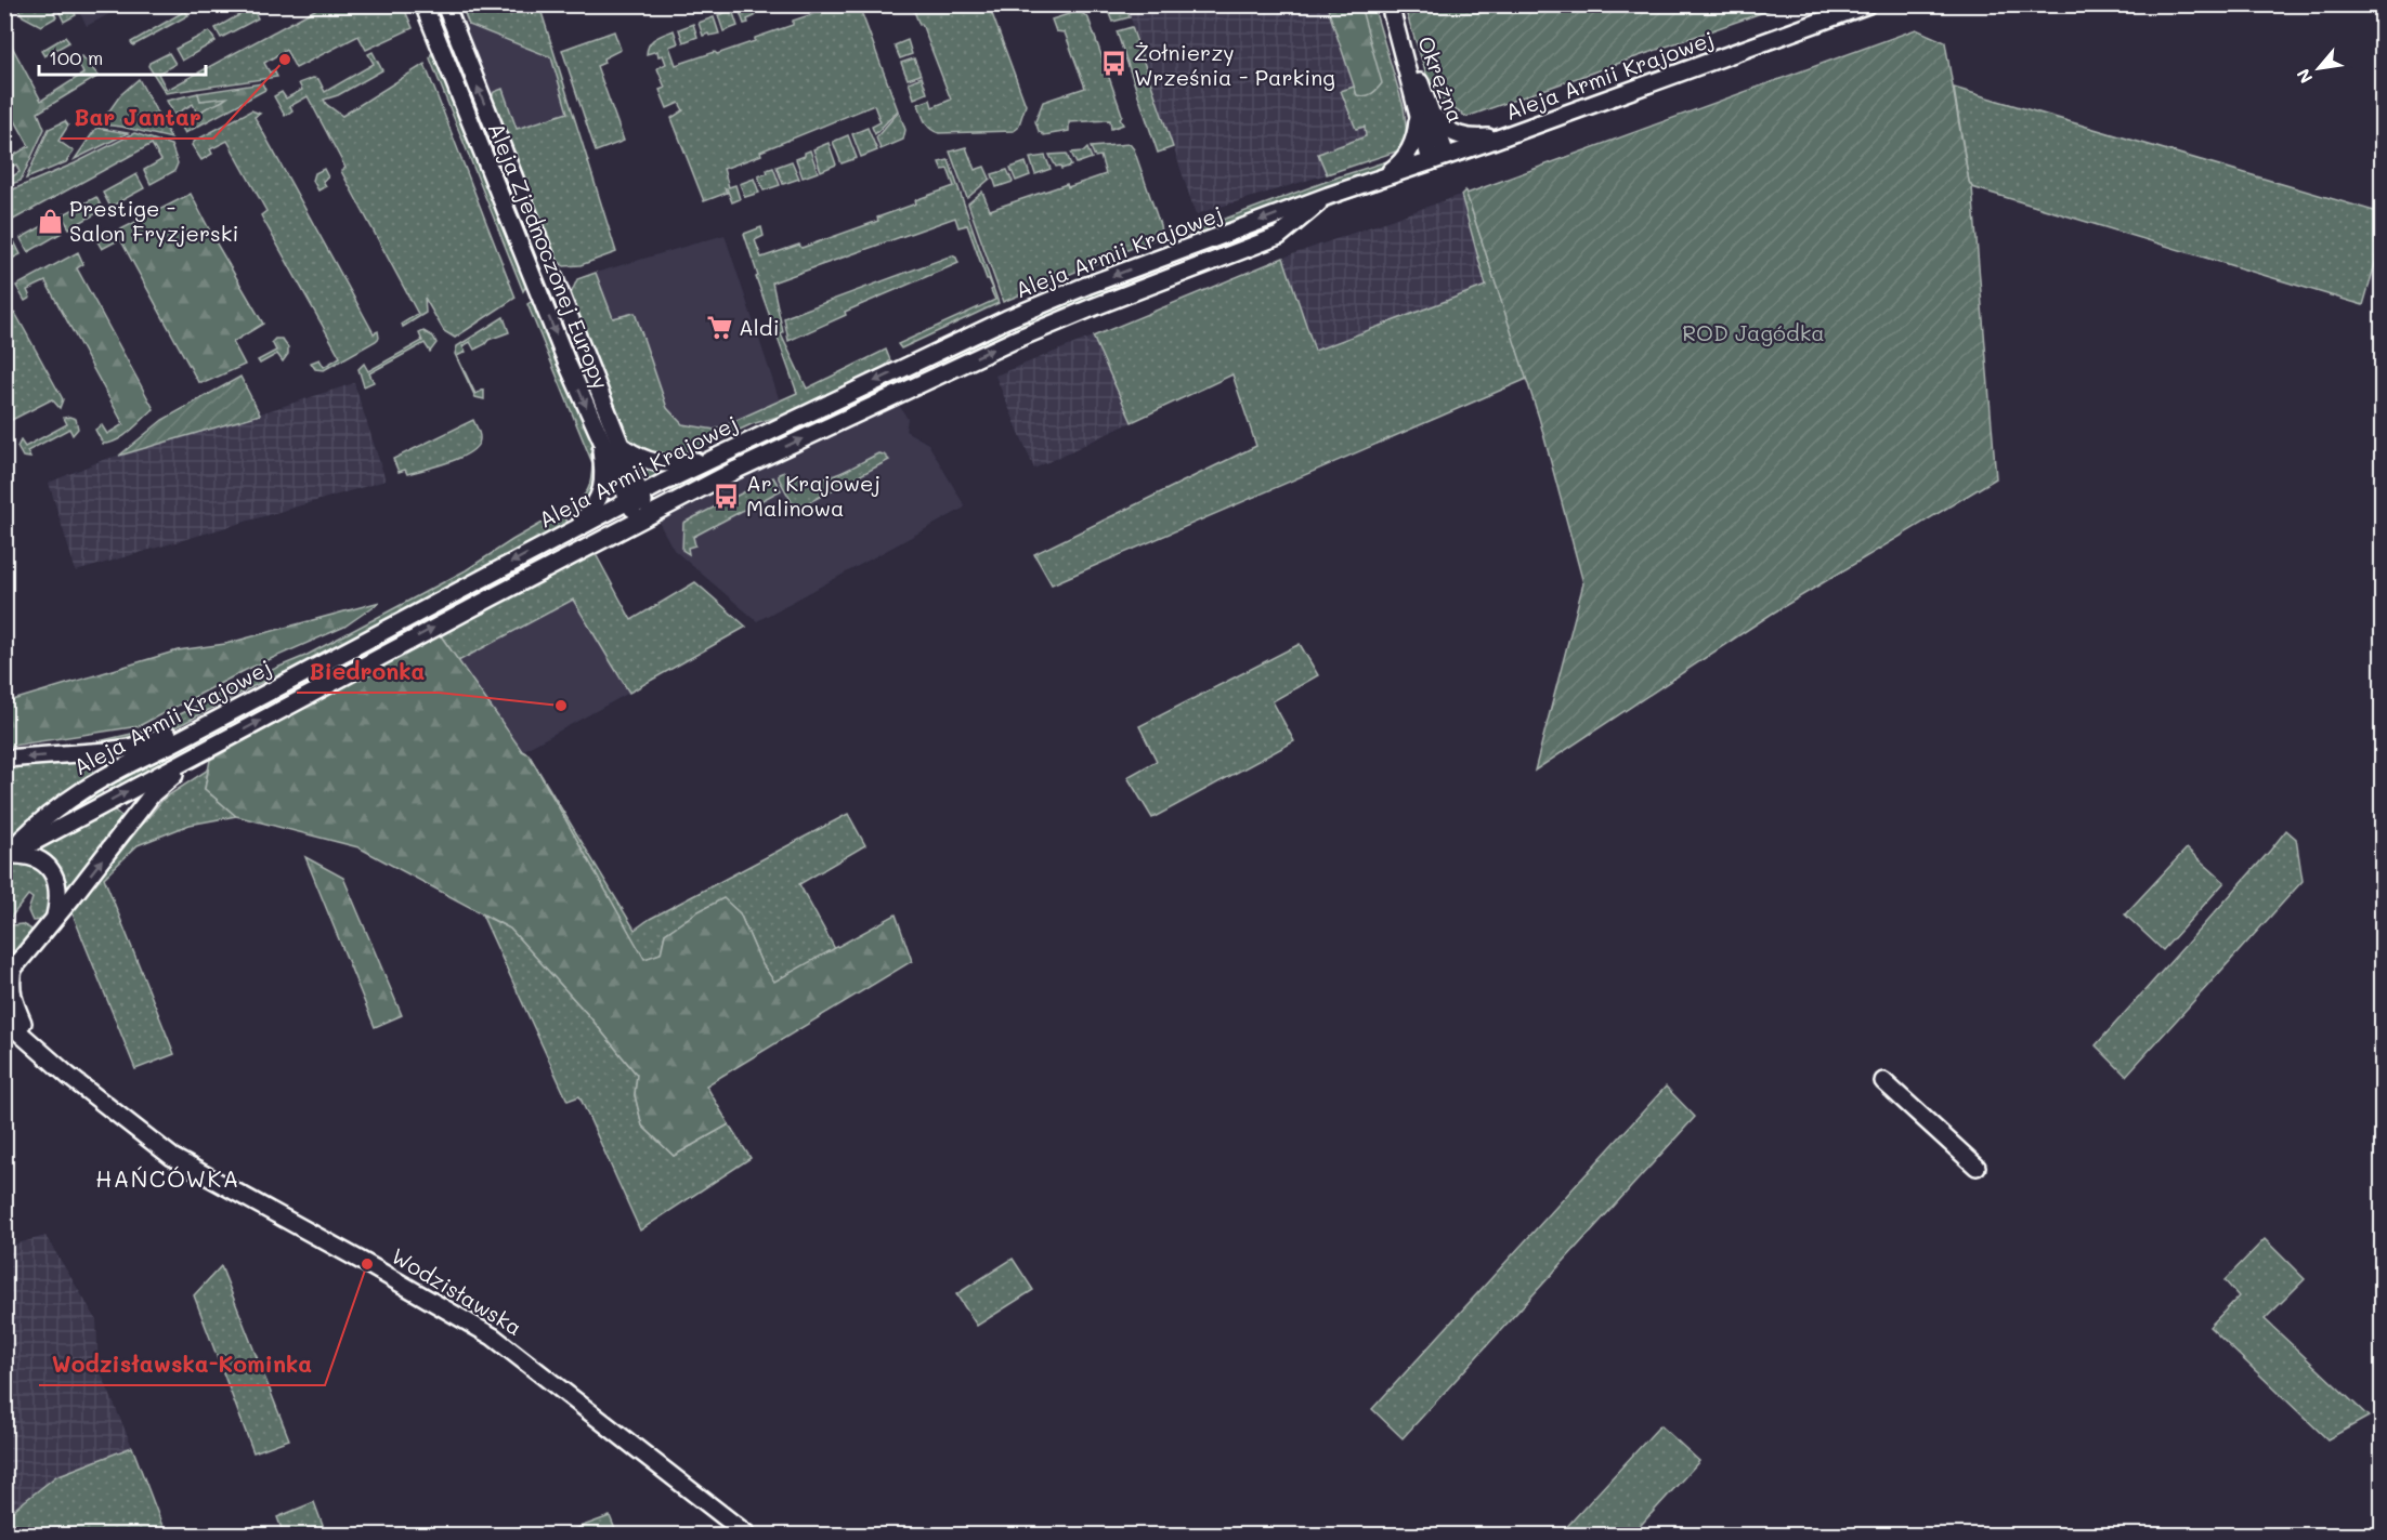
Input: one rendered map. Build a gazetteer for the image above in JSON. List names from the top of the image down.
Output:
{
  "streets": {
    "main road": [
      "Aleja Armii Krajowej",
      "Okrężna",
      "Aleja Zjednoczonej Europy",
      "Wodzisławska"
    ]
  },
  "crossings": [
    ["Aleja Armii Krajowej", "Okrężna"],
    ["Aleja Armii Krajowej", "Aleja Zjednoczonej Europy"]
  ],
  "districts": ["HAŃCÓWKA"],
  "parks": ["ROD Jagódka"],
  "places": {
    "other": ["Bar Jantar", "Biedronka", "Wodzisławska-Kominka"],
    "bus stop": ["Żołnierzy Września - Parking", "Ar. Krajowej Malinowa"],
    "shop": ["Prestige - Salon Fryzjerski"],
    "supermarket": ["Aldi"]
  },
  "scale_bar": "100 m",
  "north": "bottom left"
}
